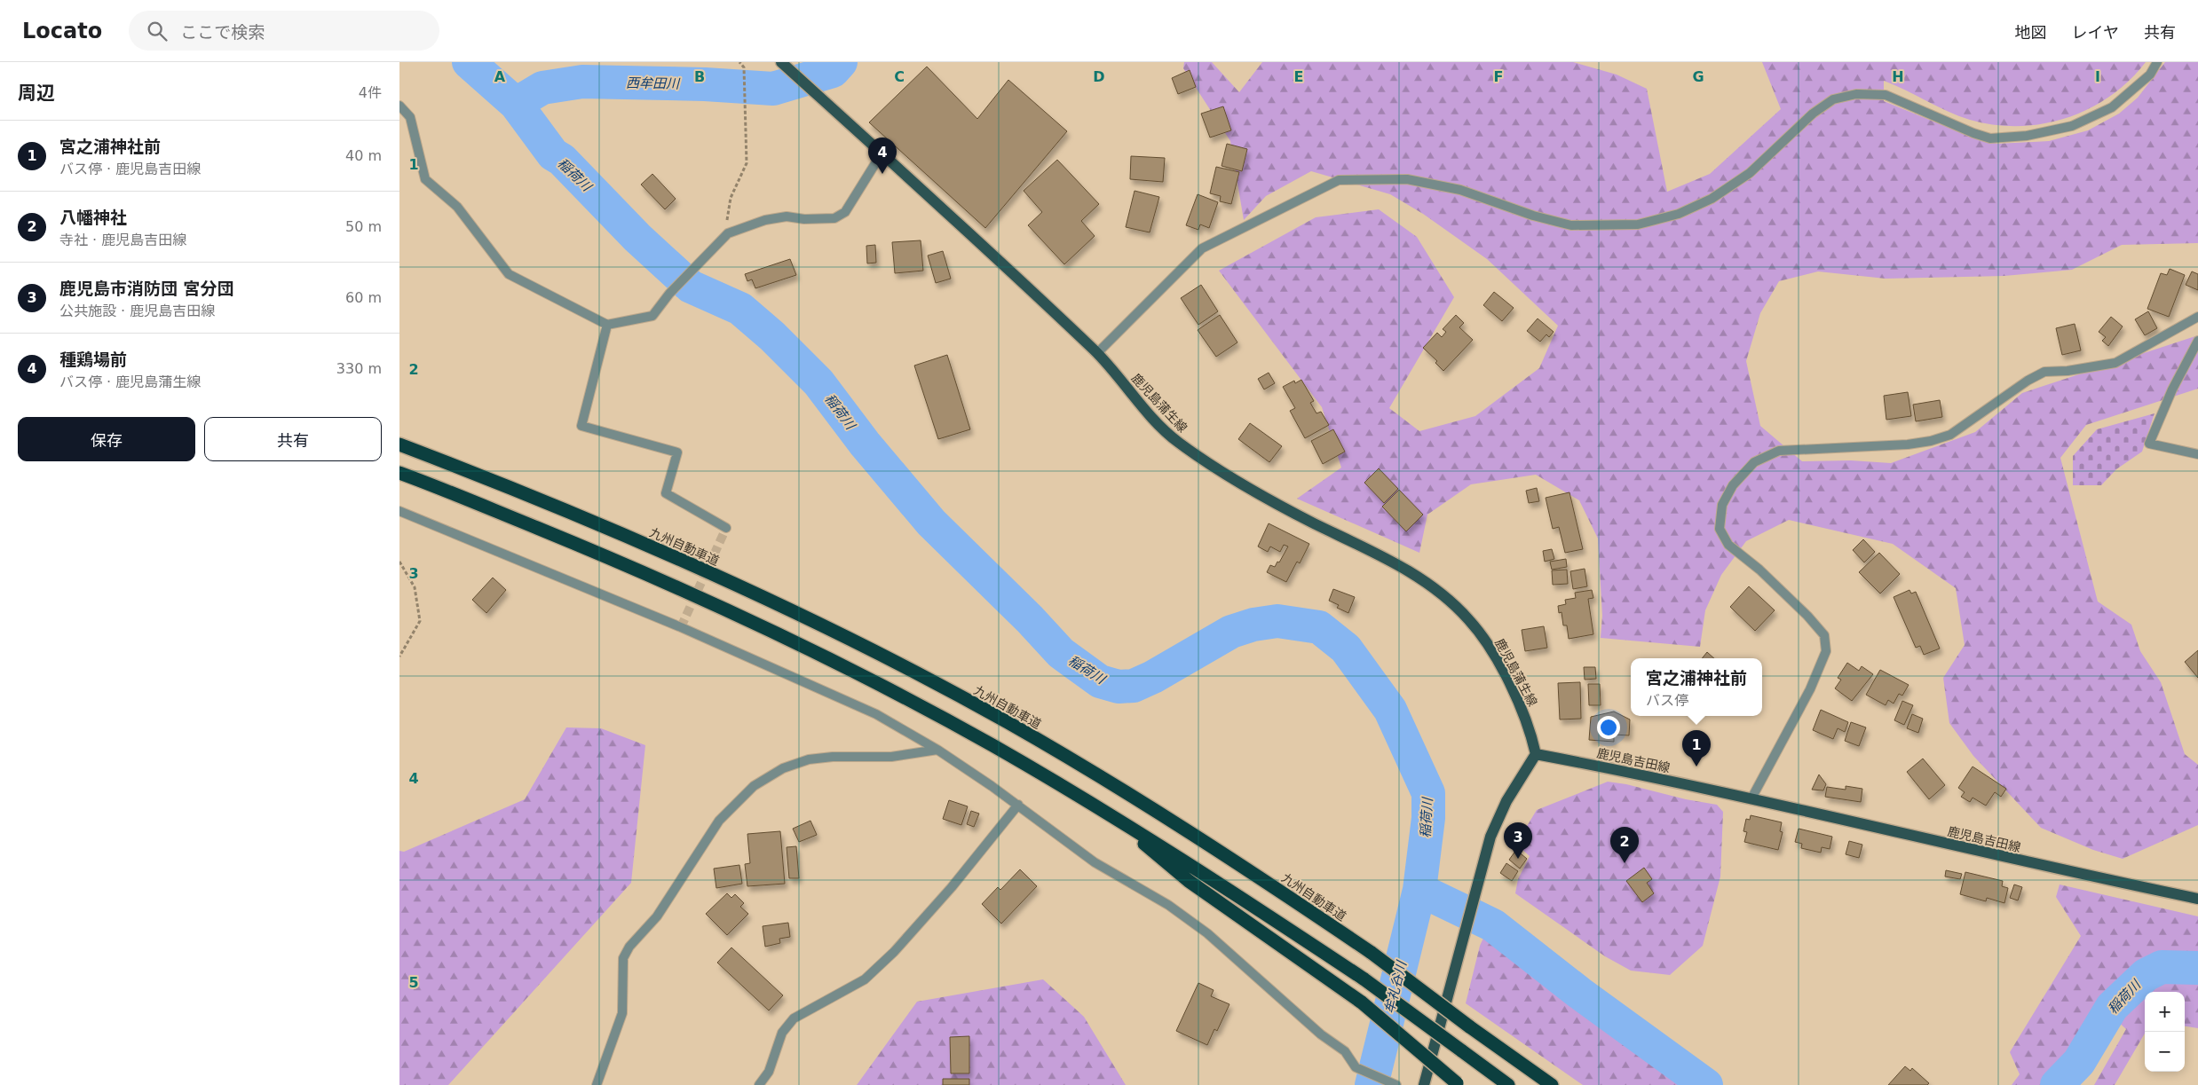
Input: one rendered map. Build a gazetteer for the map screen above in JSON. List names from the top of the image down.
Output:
{
  "streets": {
    "highway": ["九州自動車道"],
    "main road": ["鹿児島蒲生線", "鹿児島吉田線"]
  },
  "crossings": [
    ["鹿児島蒲生線", "鹿児島吉田線"]
  ],
  "water": ["西牟田川", "稲荷川", "牟礼谷川"],
  "page": {
    "header": "Locato",
    "search": "ここで検索",
    "nav": ["地図", "レイヤ", "共有"],
    "heading": ["周辺", "4件"],
    "list": [
      {
        "mark": "1",
        "name": "宮之浦神社前",
        "note": "バス停 · 鹿児島吉田線",
        "value": "40 m"
      },
      {
        "mark": "2",
        "name": "八幡神社",
        "note": "寺社 · 鹿児島吉田線",
        "value": "50 m"
      },
      {
        "mark": "3",
        "name": "鹿児島市消防団 宮分団",
        "note": "公共施設 · 鹿児島吉田線",
        "value": "60 m"
      },
      {
        "mark": "4",
        "name": "種鶏場前",
        "note": "バス停 · 鹿児島蒲生線",
        "value": "330 m"
      }
    ],
    "pins": [
      "4",
      "1",
      "3",
      "2"
    ],
    "buttons": ["保存", "共有"],
    "popup": ["宮之浦神社前", "バス停"],
    "map_buttons": ["+", "−"]
  },
  "grid": {
    "columns": [
      "A",
      "B",
      "C",
      "D",
      "E",
      "F",
      "G",
      "H",
      "I"
    ],
    "rows": [
      "1",
      "2",
      "3",
      "4",
      "5"
    ]
  }
}
